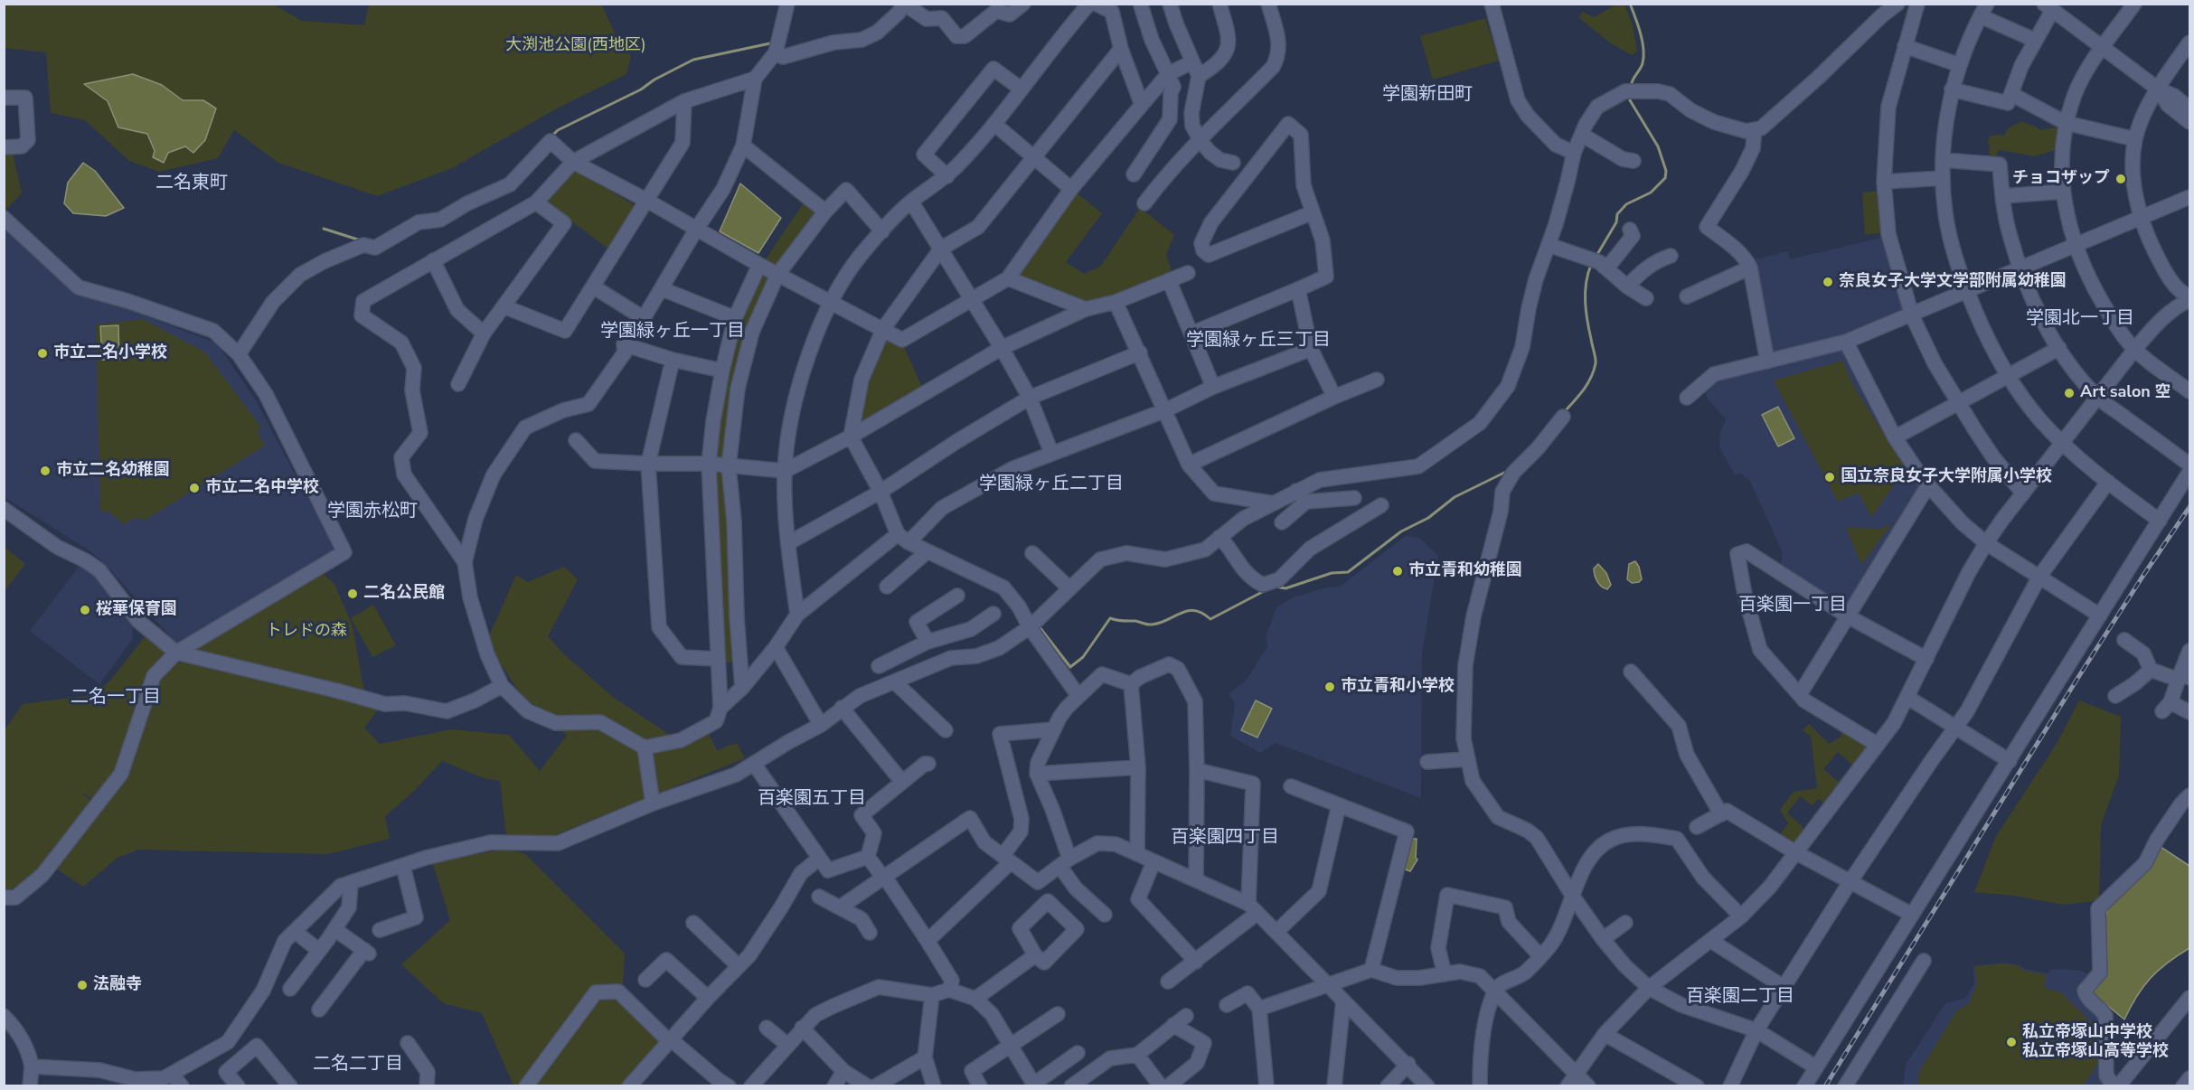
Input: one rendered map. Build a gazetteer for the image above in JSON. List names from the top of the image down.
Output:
{
  "districts": [
    "学園新田町",
    "二名東町",
    "学園北一丁目",
    "学園緑ヶ丘一丁目",
    "学園緑ヶ丘三丁目",
    "学園緑ヶ丘二丁目",
    "学園赤松町",
    "百楽園一丁目",
    "二名一丁目",
    "百楽園五丁目",
    "百楽園四丁目",
    "百楽園二丁目",
    "二名二丁目"
  ],
  "parks": ["大渕池公園(西地区)", "トレドの森"],
  "places": [
    "チョコザップ",
    "奈良女子大学文学部附属幼稚園",
    "市立二名小学校",
    "Art salon 空",
    "市立二名幼稚園",
    "国立奈良女子大学附属小学校",
    "市立二名中学校",
    "市立青和幼稚園",
    "二名公民館",
    "桜華保育園",
    "市立青和小学校",
    "法融寺",
    "私立帝塚山中学校 私立帝塚山高等学校"
  ]
}
